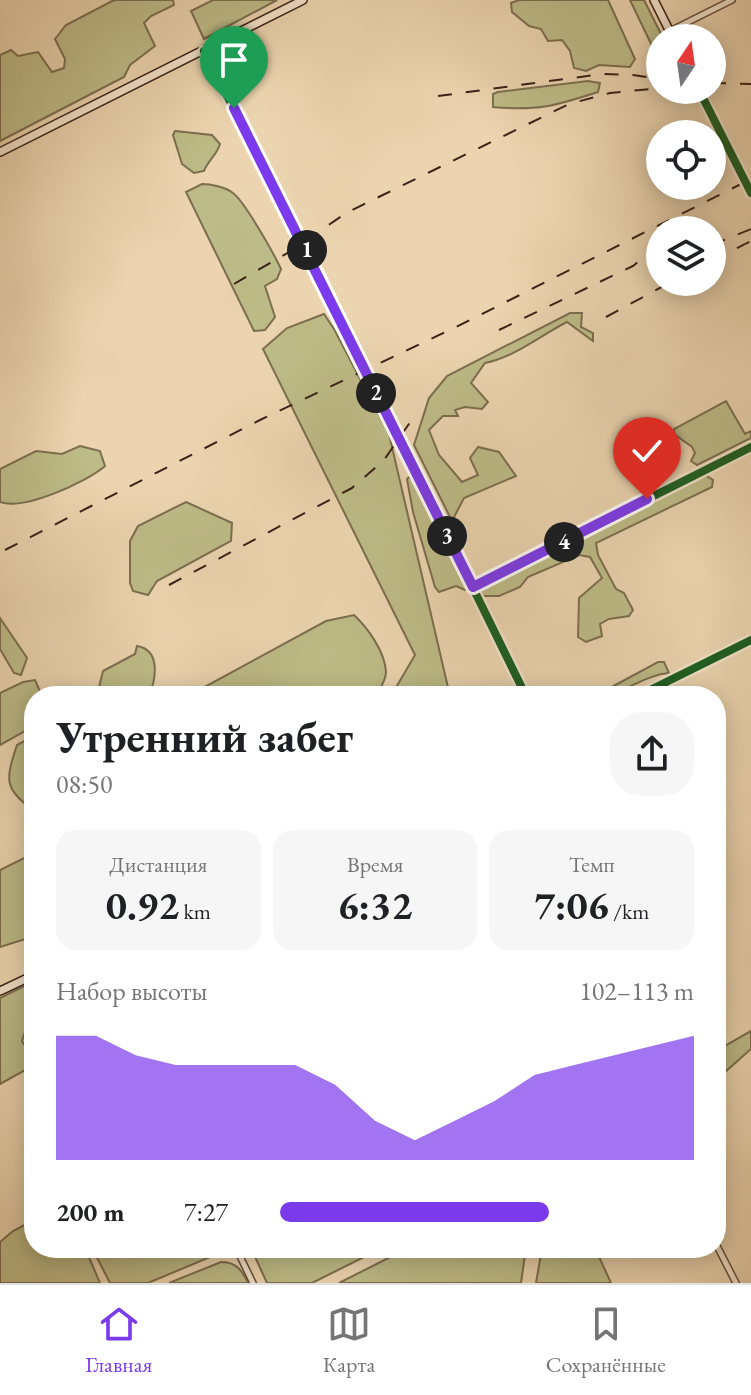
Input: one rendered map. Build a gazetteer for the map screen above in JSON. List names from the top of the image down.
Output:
{
  "north": "top",
  "page": {
    "pins": [
      "1",
      "2",
      "3",
      "4"
    ],
    "heading": ["Утренний забег", "08:50"],
    "stats": [
      ["Дистанция", "0.92 km"],
      ["Время", "6:32"],
      ["Темп", "7:06 /km"]
    ],
    "chart": ["Набор высоты", "102–113 m"],
    "list": [
      {
        "name": "200 m",
        "note": "7:27"
      }
    ],
    "tabs": ["Главная", "Карта", "Сохранённые"]
  }
}
